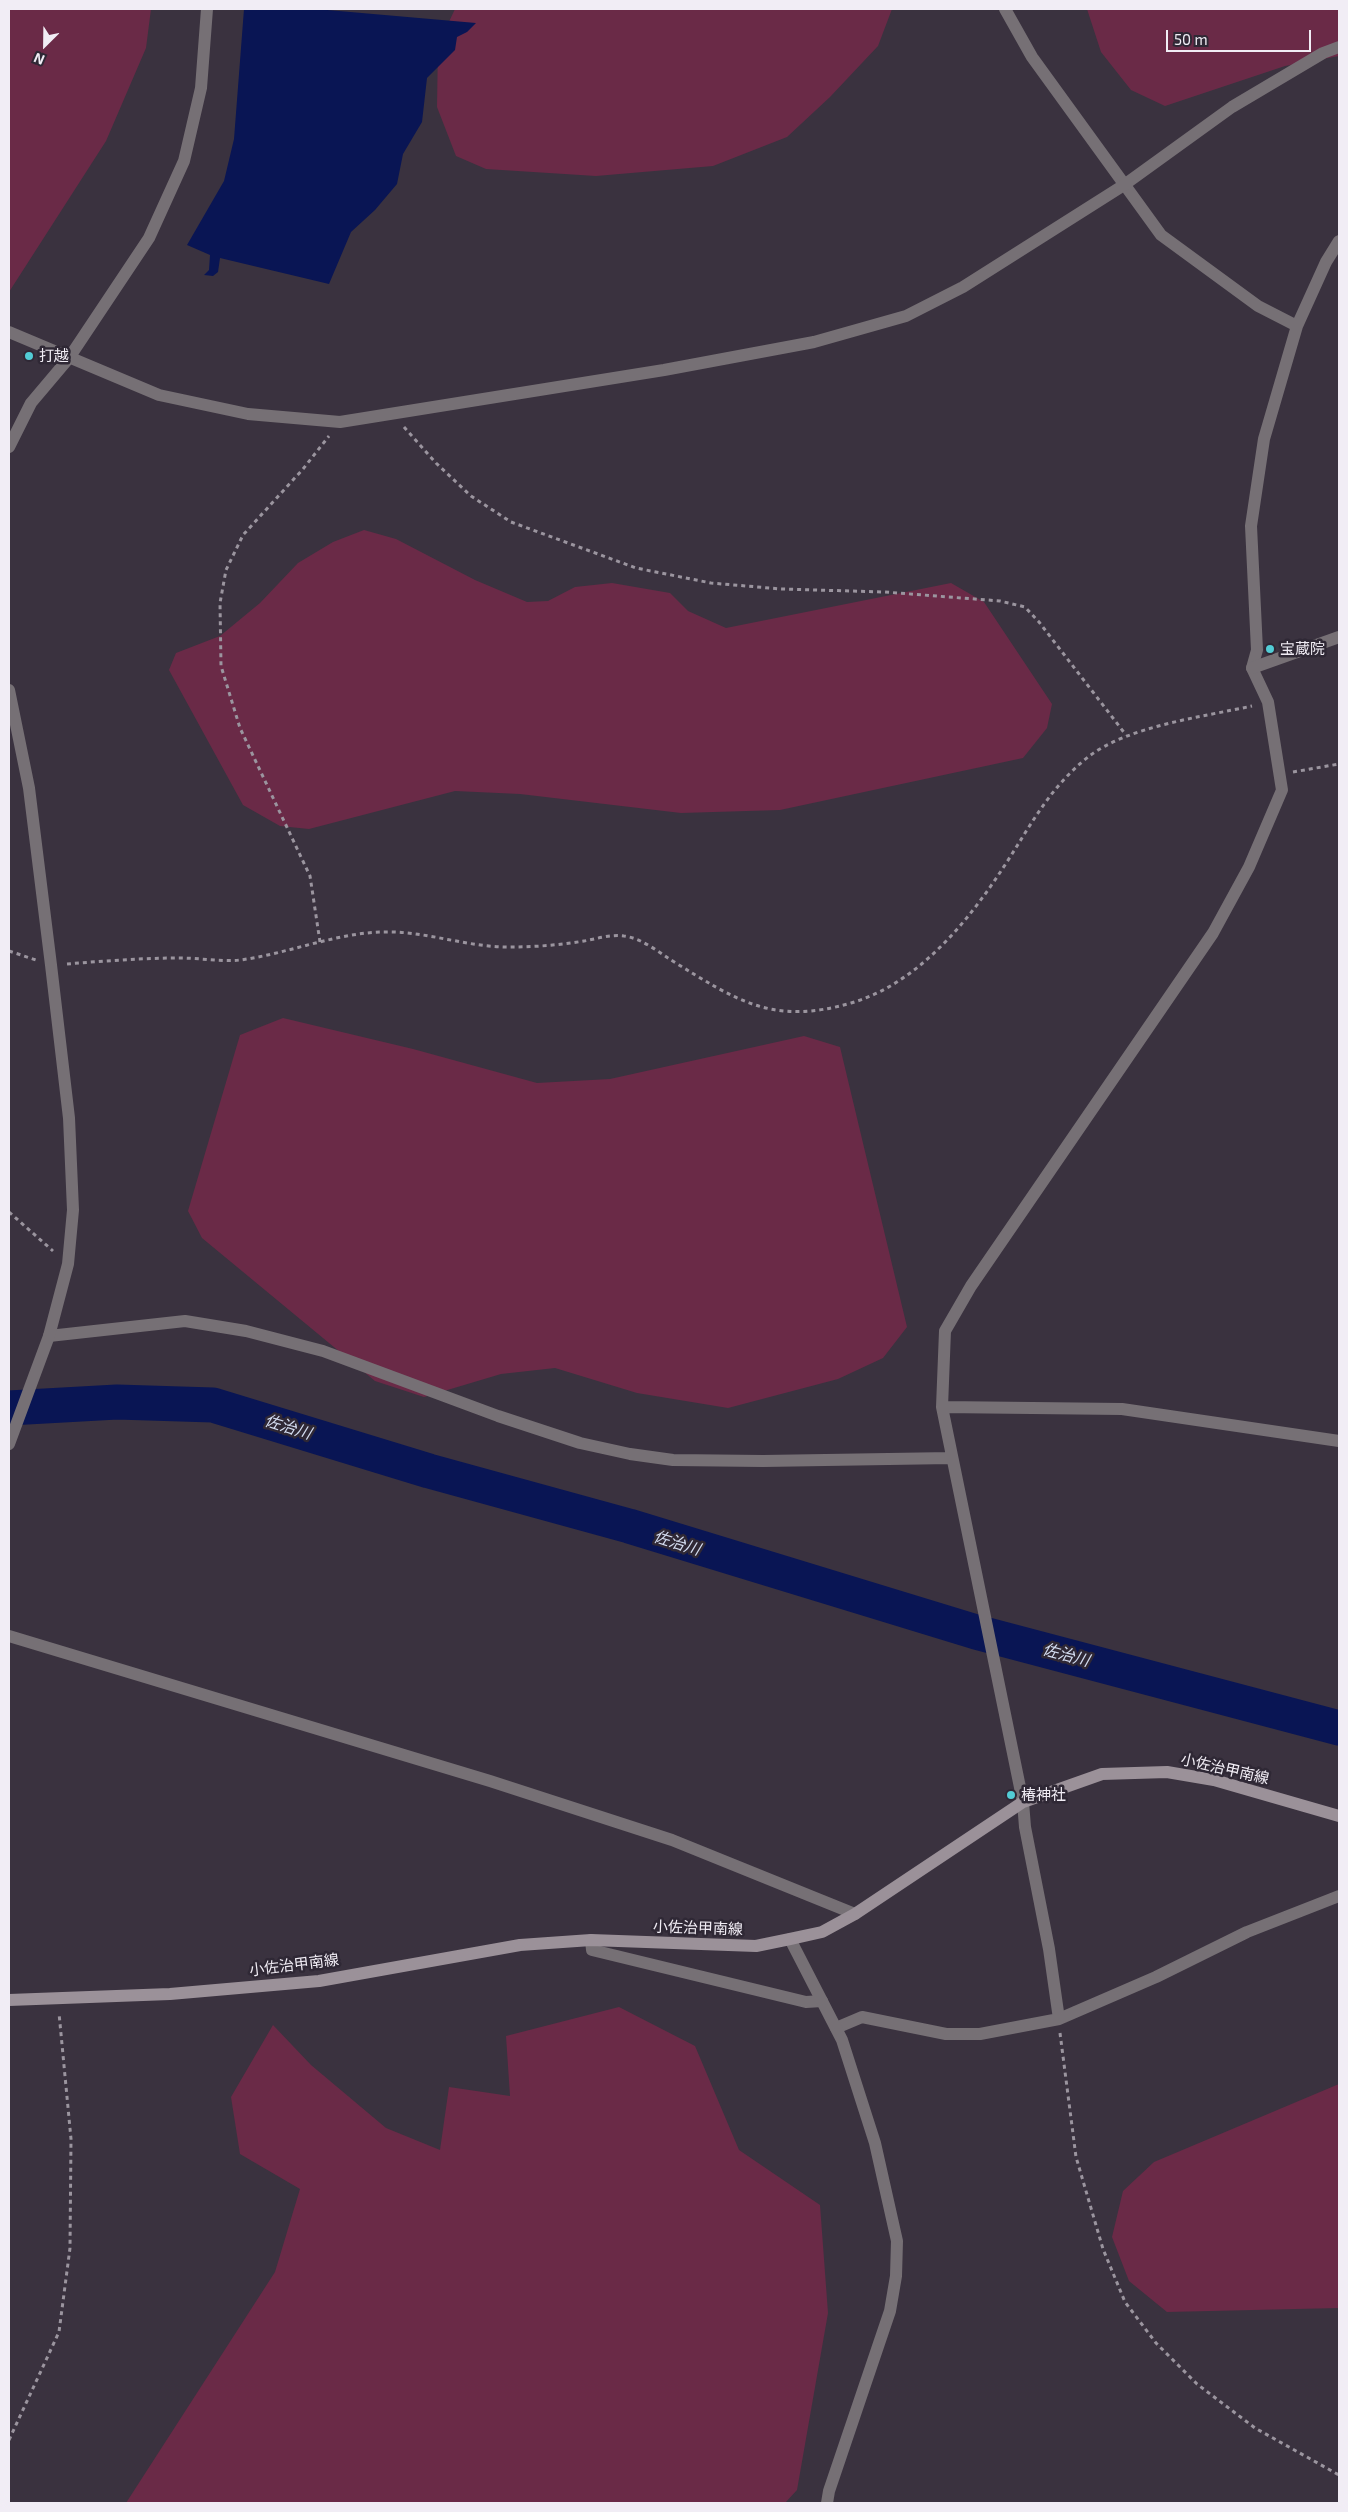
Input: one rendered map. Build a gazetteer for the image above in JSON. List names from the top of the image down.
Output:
{
  "streets": {
    "main road": ["小佐治甲南線"]
  },
  "water": ["佐治川"],
  "places": ["打越", "宝蔵院", "椿神社"],
  "scale_bar": "50 m",
  "north": "bottom left"
}
